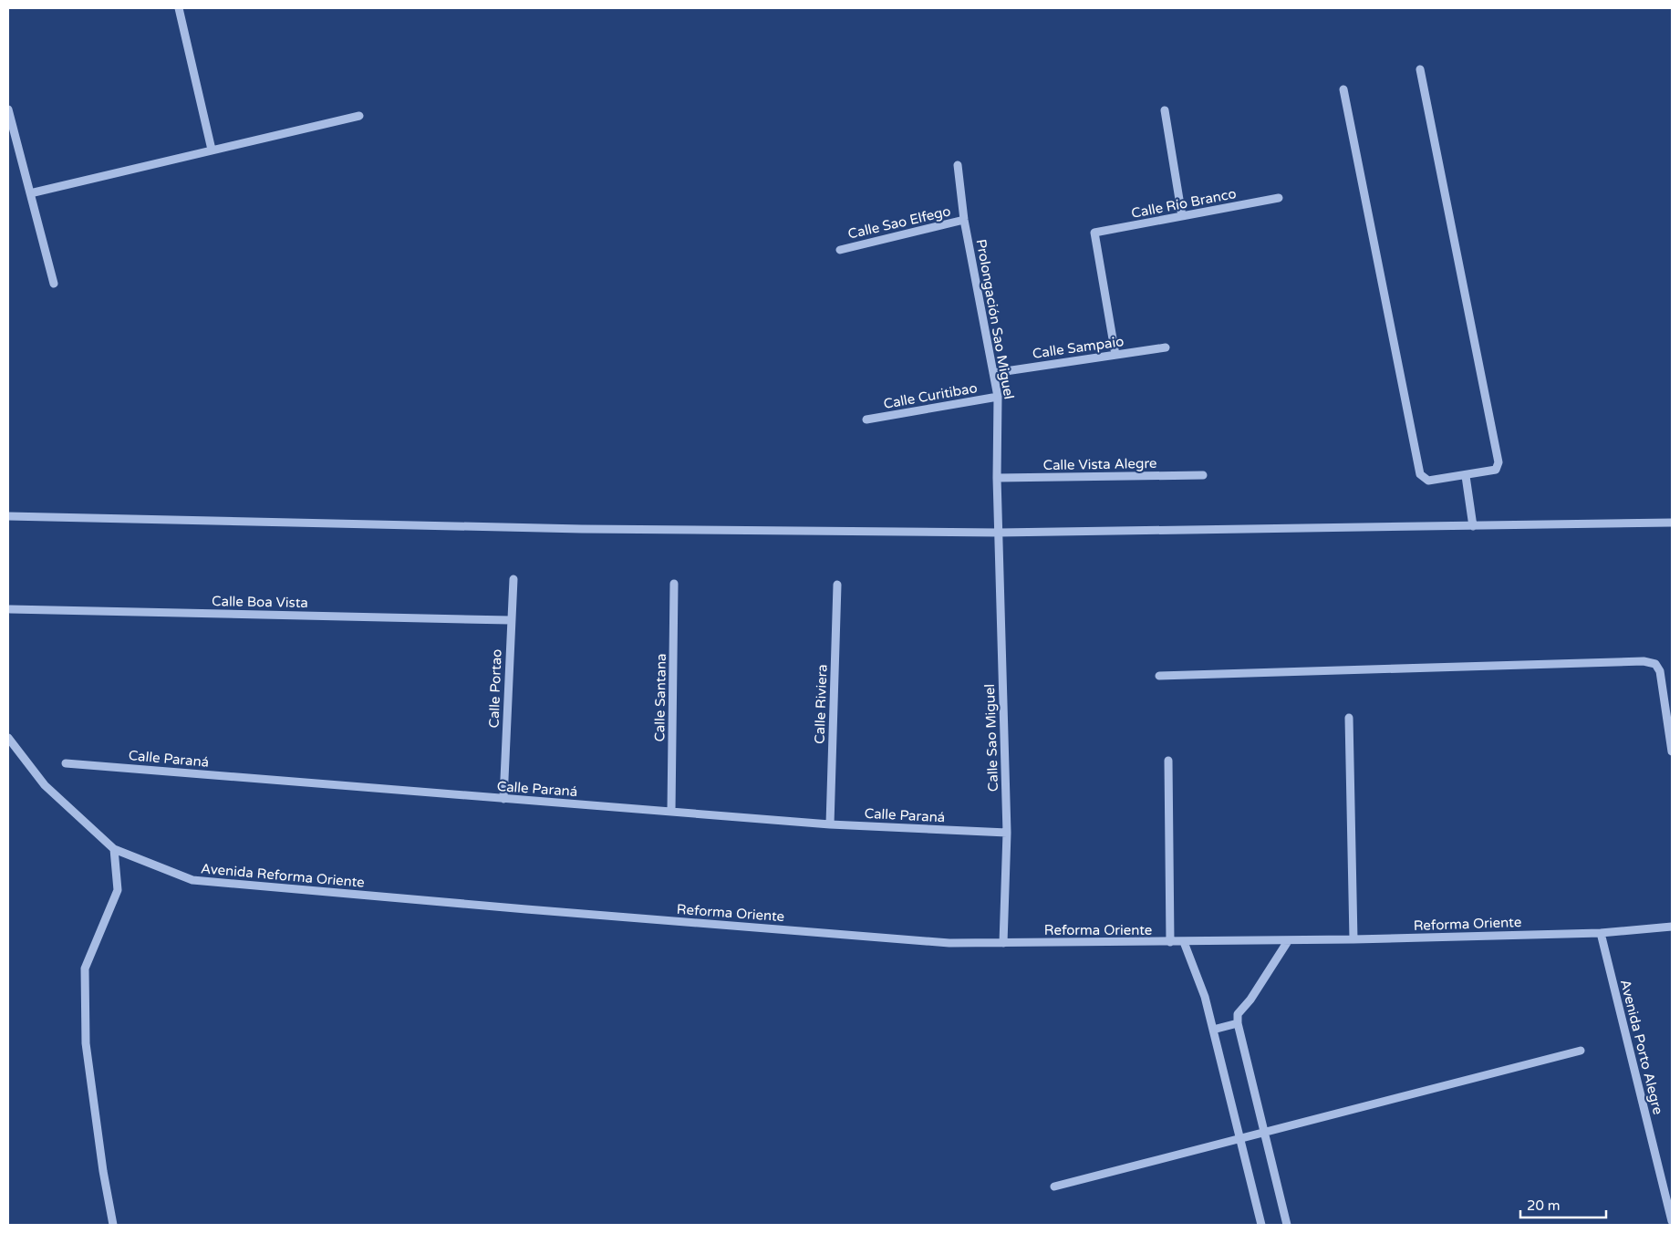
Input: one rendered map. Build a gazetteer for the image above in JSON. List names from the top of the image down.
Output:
{
  "streets": {
    "street": [
      "Calle Río Branco",
      "Calle Sao Elfego",
      "Prolongación Sao Miguel",
      "Calle Sampaio",
      "Calle Curitibao",
      "Calle Vista Alegre",
      "Calle Boa Vista",
      "Calle Portao",
      "Calle Santana",
      "Calle Riviera",
      "Calle Sao Miguel",
      "Calle Paraná",
      "Avenida Reforma Oriente",
      "Reforma Oriente",
      "Avenida Porto Alegre"
    ]
  },
  "crossings": [
    ["Calle Río Branco", "Calle Sampaio"],
    ["Calle Sao Elfego", "Prolongación Sao Miguel"],
    ["Prolongación Sao Miguel", "Calle Sampaio"],
    ["Prolongación Sao Miguel", "Calle Curitibao"],
    ["Prolongación Sao Miguel", "Calle Vista Alegre"],
    ["Prolongación Sao Miguel", "Calle Sao Miguel"],
    ["Calle Boa Vista", "Calle Portao"],
    ["Calle Portao", "Calle Paraná"],
    ["Calle Santana", "Calle Paraná"],
    ["Calle Riviera", "Calle Paraná"],
    ["Calle Sao Miguel", "Calle Paraná"],
    ["Calle Sao Miguel", "Reforma Oriente"],
    ["Avenida Reforma Oriente", "Reforma Oriente"],
    ["Reforma Oriente", "Avenida Porto Alegre"]
  ],
  "scale_bar": "20 m"
}
